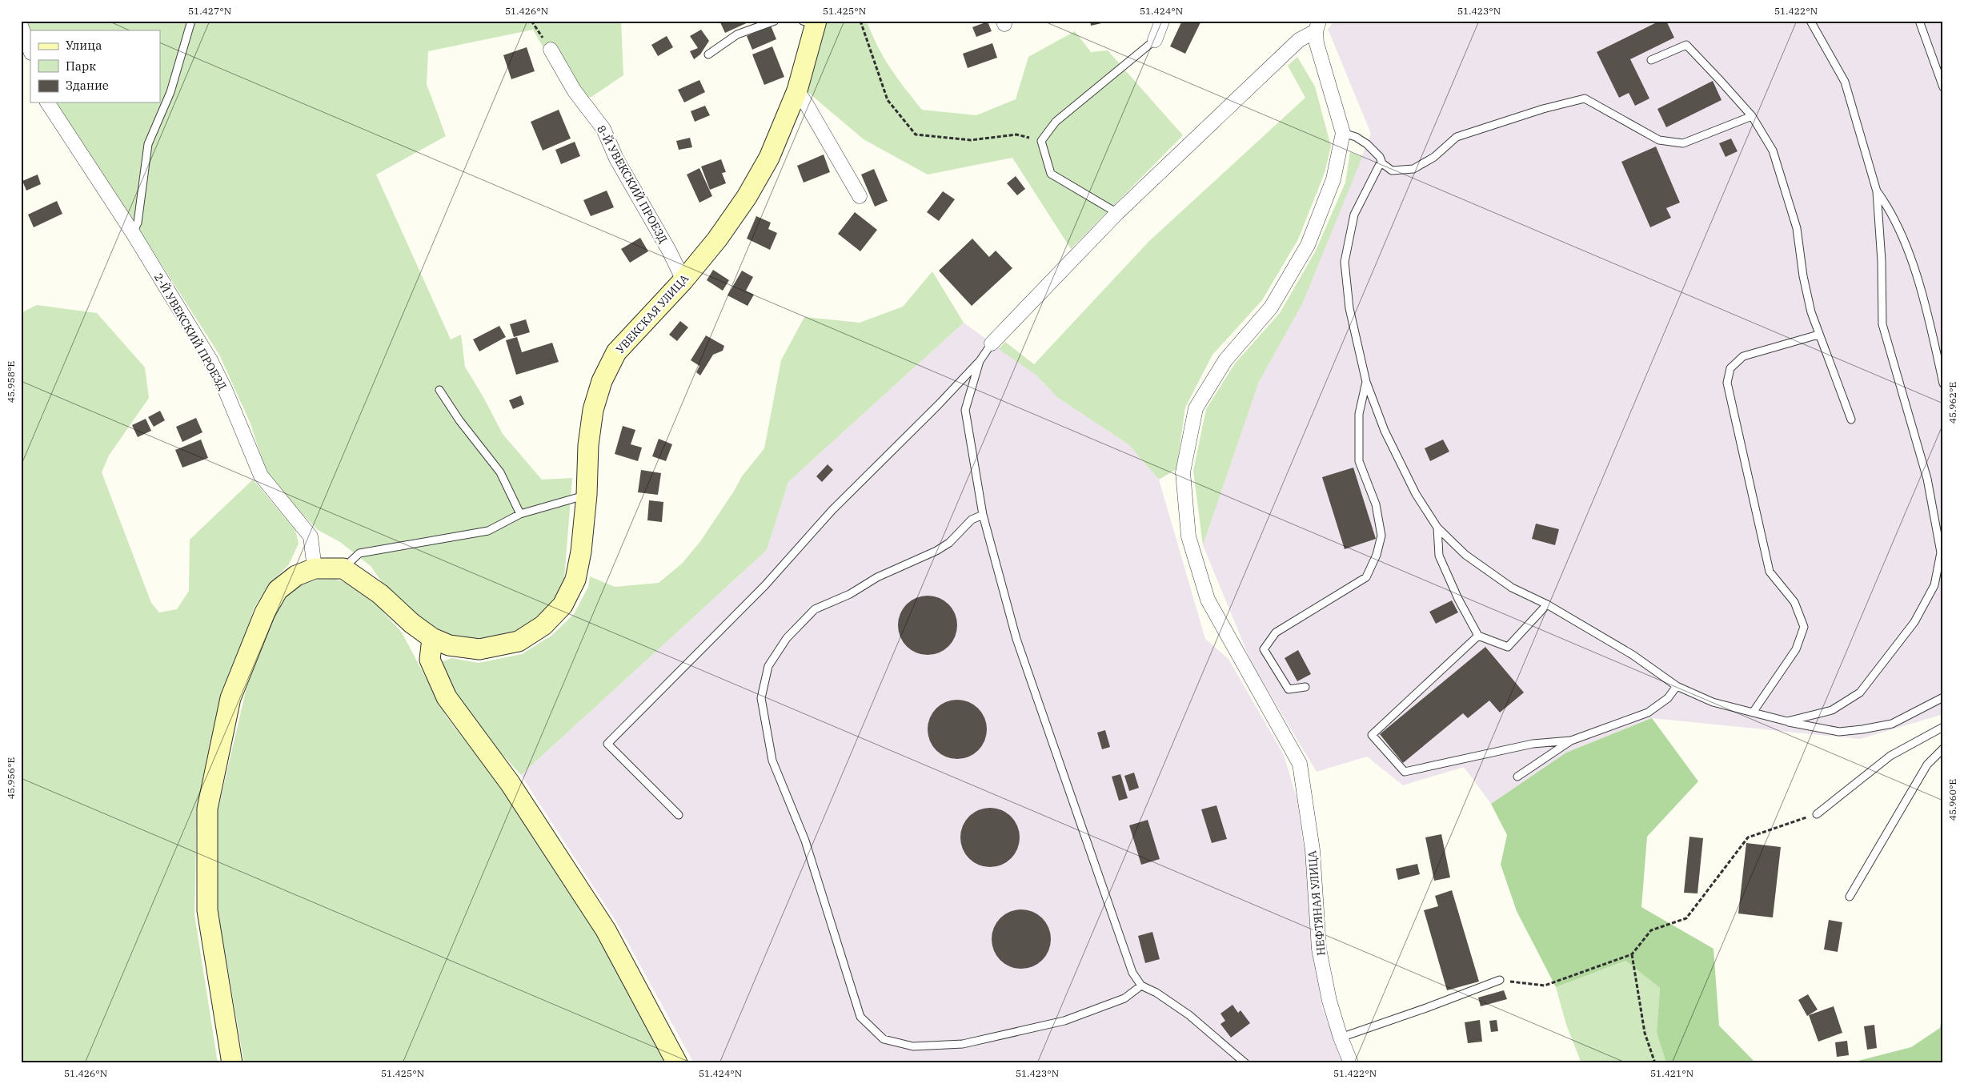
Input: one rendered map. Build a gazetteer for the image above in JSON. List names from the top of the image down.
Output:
{
  "streets": {
    "street": [
      "8-Й УВЕКСКИЙ ПРОЕЗД",
      "УВЕКСКАЯ УЛИЦА",
      "2-Й УВЕКСКИЙ ПРОЕЗД",
      "НЕФТЯНАЯ УЛИЦА"
    ]
  },
  "crossings": [
    ["8-Й УВЕКСКИЙ ПРОЕЗД", "УВЕКСКАЯ УЛИЦА"]
  ],
  "legend": ["Улица", "Парк", "Здание"],
  "coordinates": [
    "51.427°N",
    "51.426°N",
    "51.425°N",
    "51.424°N",
    "51.423°N",
    "51.422°N",
    "45.958°E",
    "45.962°E",
    "45.956°E",
    "45.960°E",
    "51.421°N"
  ]
}
